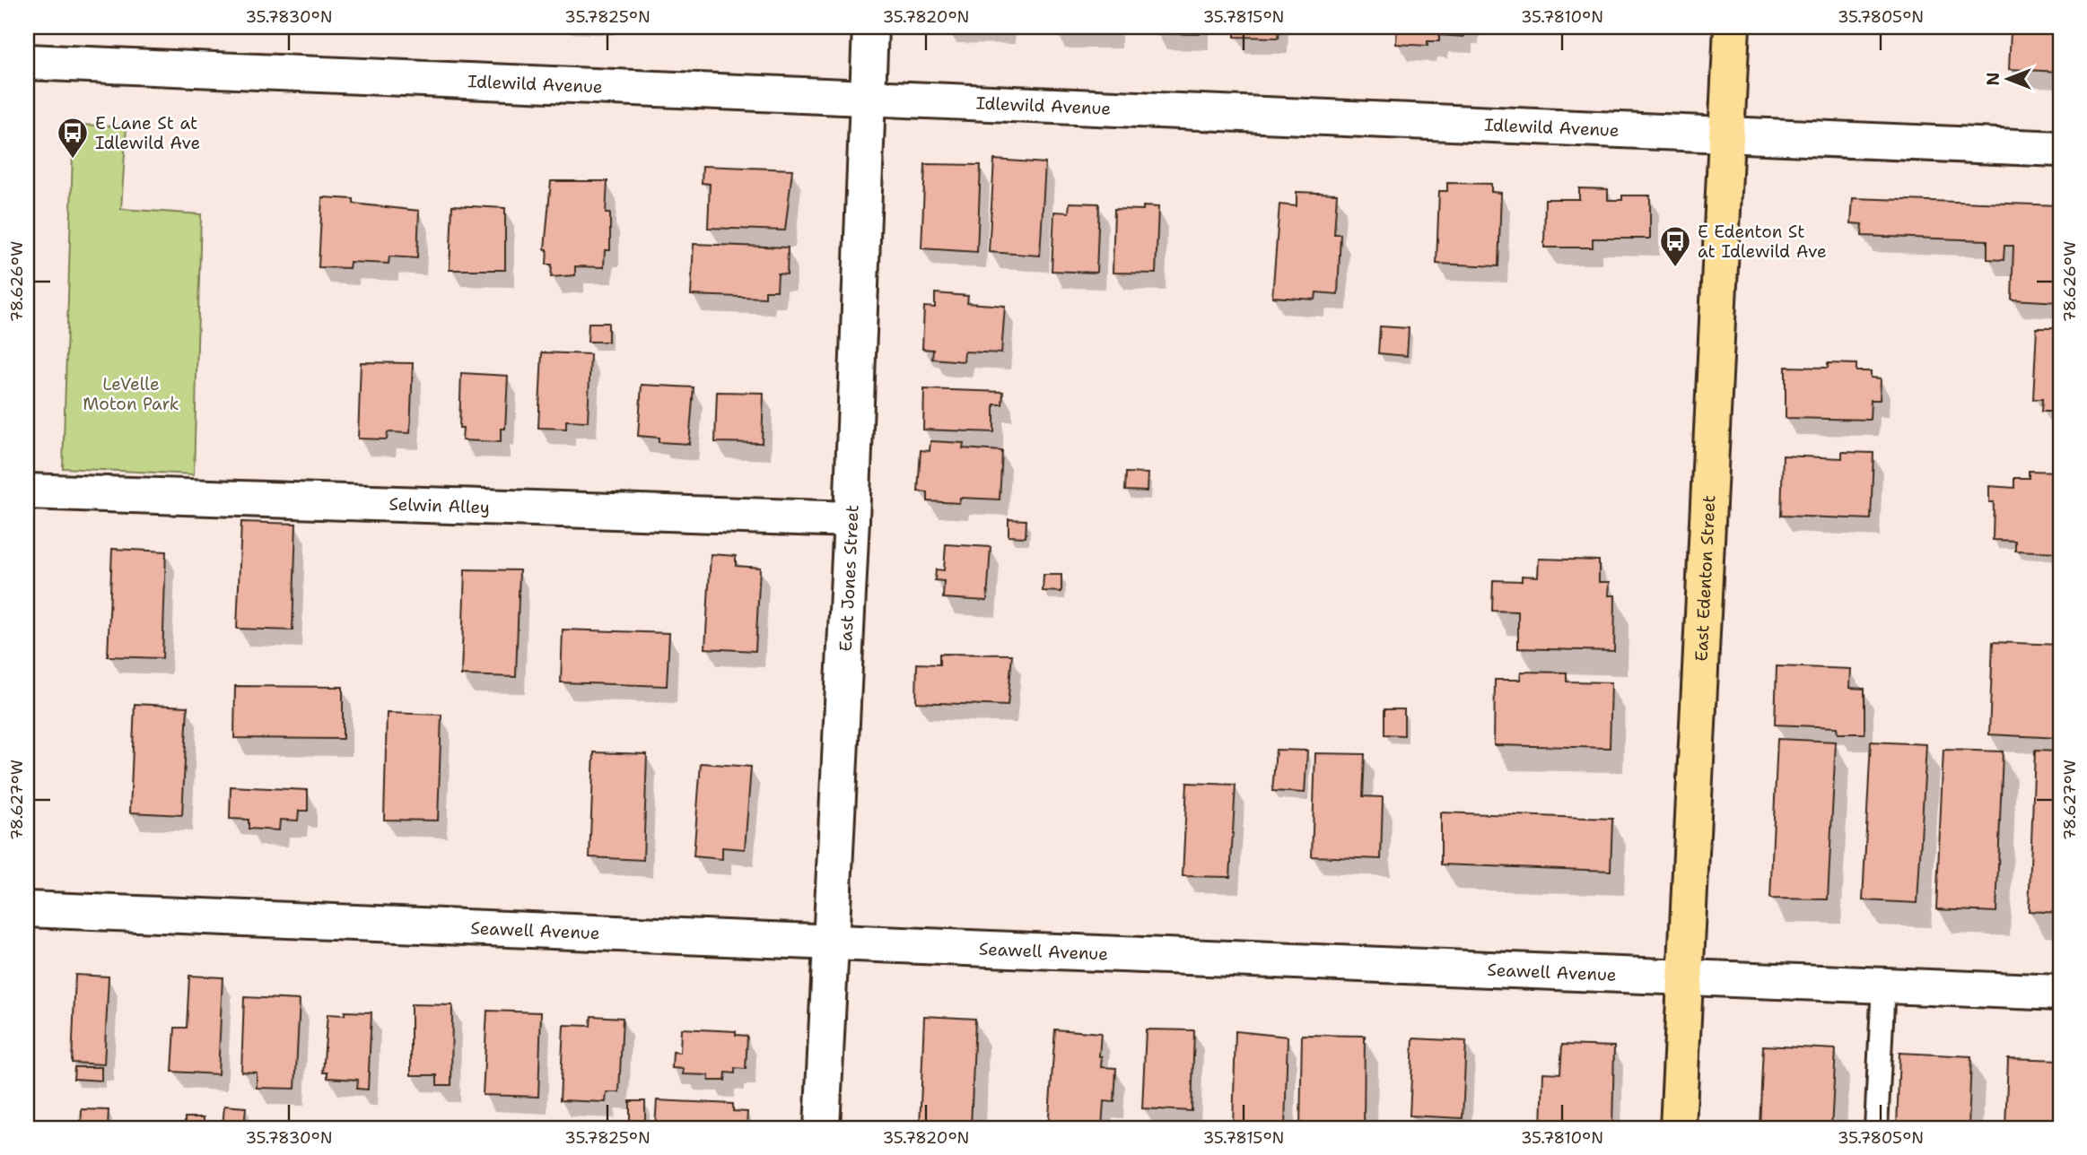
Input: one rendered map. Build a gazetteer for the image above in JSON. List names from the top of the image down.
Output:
{
  "streets": {
    "main road": ["East Edenton Street"],
    "street": [
      "Idlewild Avenue",
      "Selwin Alley",
      "East Jones Street",
      "Seawell Avenue"
    ]
  },
  "crossings": [
    ["Idlewild Avenue", "East Jones Street"],
    ["Idlewild Avenue", "East Edenton Street"],
    ["Selwin Alley", "East Jones Street"],
    ["East Jones Street", "Seawell Avenue"],
    ["East Edenton Street", "Seawell Avenue"]
  ],
  "parks": ["LeVelle Moton Park"],
  "places": {
    "bus stop": ["E Lane St at Idlewild Ave", "E Edenton St at Idlewild Ave"]
  },
  "north": "left",
  "coordinates": [
    "35.7830°N",
    "35.7825°N",
    "35.7820°N",
    "35.7815°N",
    "35.7810°N",
    "35.7805°N",
    "78.626°W",
    "78.627°W"
  ]
}
